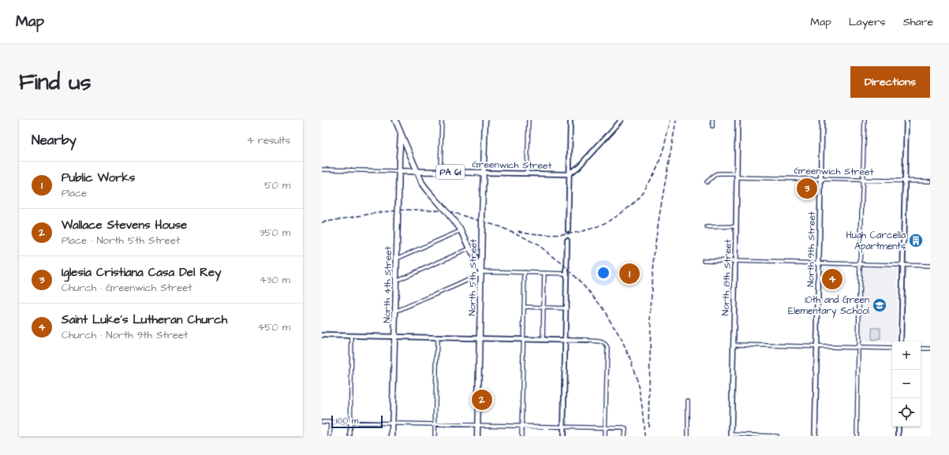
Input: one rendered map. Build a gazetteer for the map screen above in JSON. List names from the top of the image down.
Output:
{
  "streets": {
    "main road": [
      "Greenwich Street",
      "PA 61",
      "North 9th Street",
      "North 5th Street",
      "North 8th Street",
      "North 4th Street"
    ]
  },
  "crossings": [
    ["Greenwich Street", "North 9th Street"],
    ["Greenwich Street", "North 5th Street"],
    ["Greenwich Street", "North 8th Street"],
    ["Greenwich Street", "North 4th Street"]
  ],
  "places": {
    "building": ["Hugh Carcella Apartments"],
    "school or university": ["10th and Green Elementary School"]
  },
  "scale_bar": "100 m",
  "page": {
    "header": "Map",
    "nav": ["Map", "Layers", "Share"],
    "buttons": "Directions",
    "title": "Find us",
    "heading": ["Nearby", "4 results"],
    "list": [
      {
        "mark": "1",
        "name": "Public Works",
        "note": "Place",
        "value": "50 m"
      },
      {
        "mark": "2",
        "name": "Wallace Stevens House",
        "note": "Place · North 5th Street",
        "value": "350 m"
      },
      {
        "mark": "3",
        "name": "Iglesia Cristiana Casa Del Rey",
        "note": "Church · Greenwich Street",
        "value": "430 m"
      },
      {
        "mark": "4",
        "name": "Saint Luke's Lutheran Church",
        "note": "Church · North 9th Street",
        "value": "450 m"
      }
    ],
    "pins": [
      "3",
      "1",
      "4",
      "2"
    ],
    "map_buttons": ["+", "−"],
    "scale": "100 m"
  }
}
